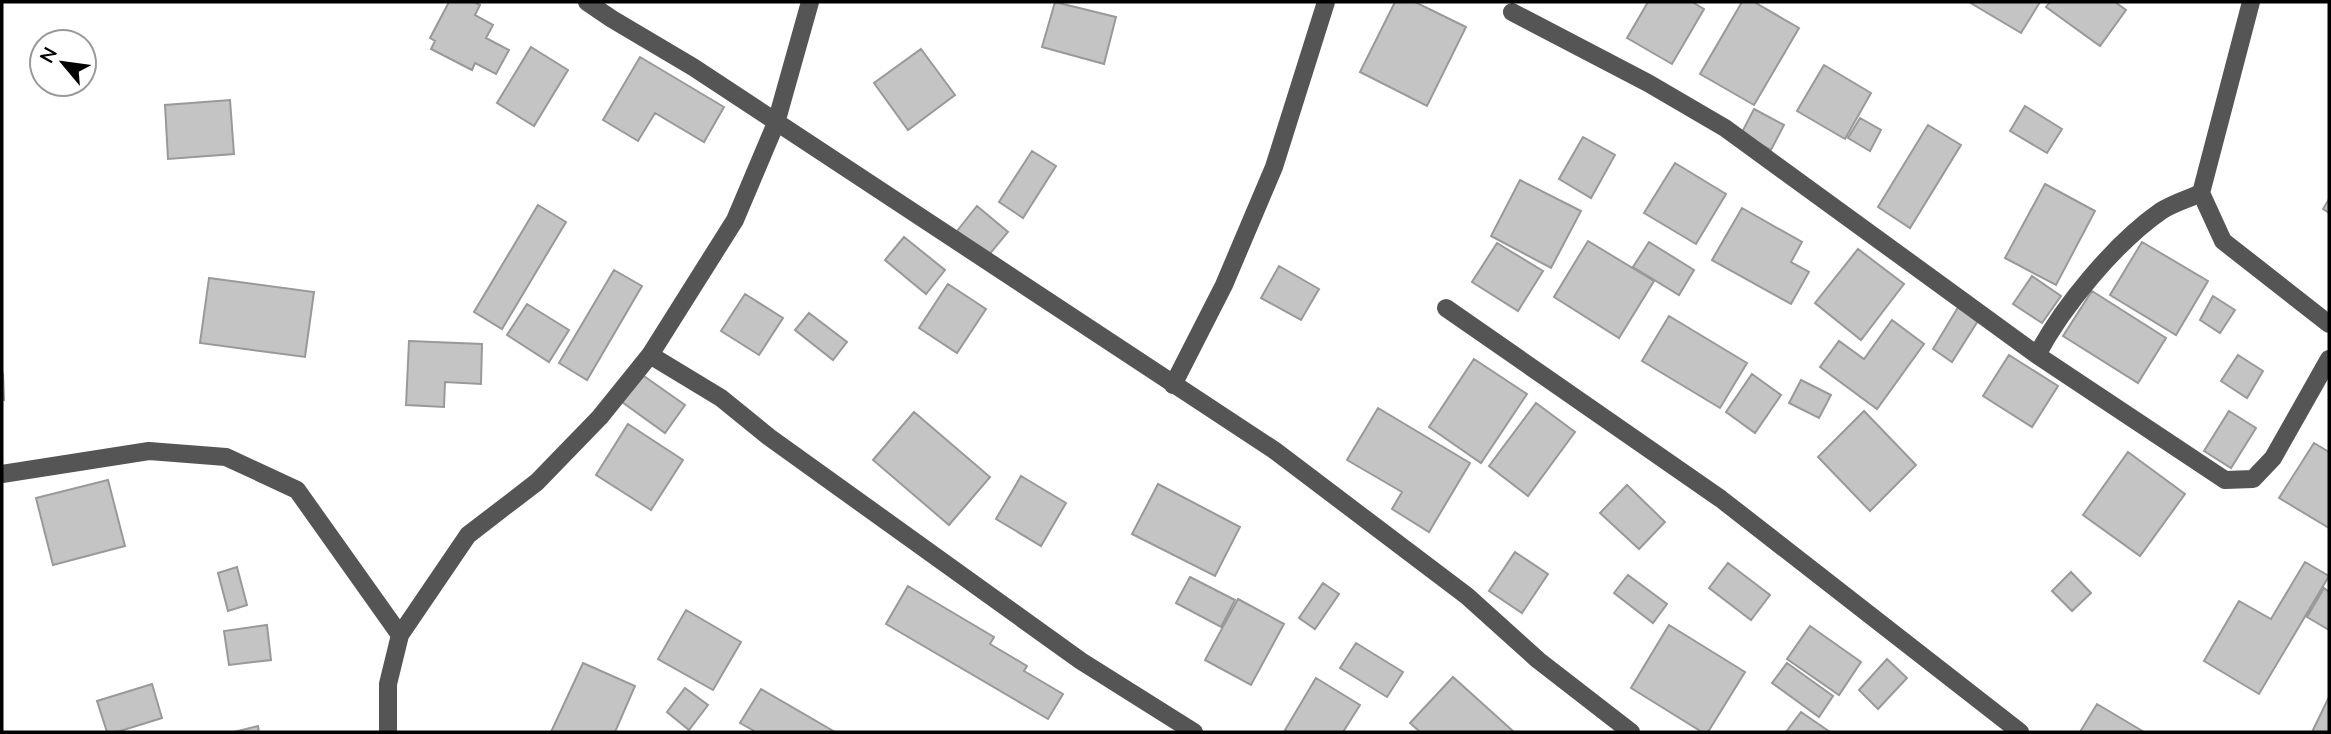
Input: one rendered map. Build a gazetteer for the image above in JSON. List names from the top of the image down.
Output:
{
  "north": "top left"
}
